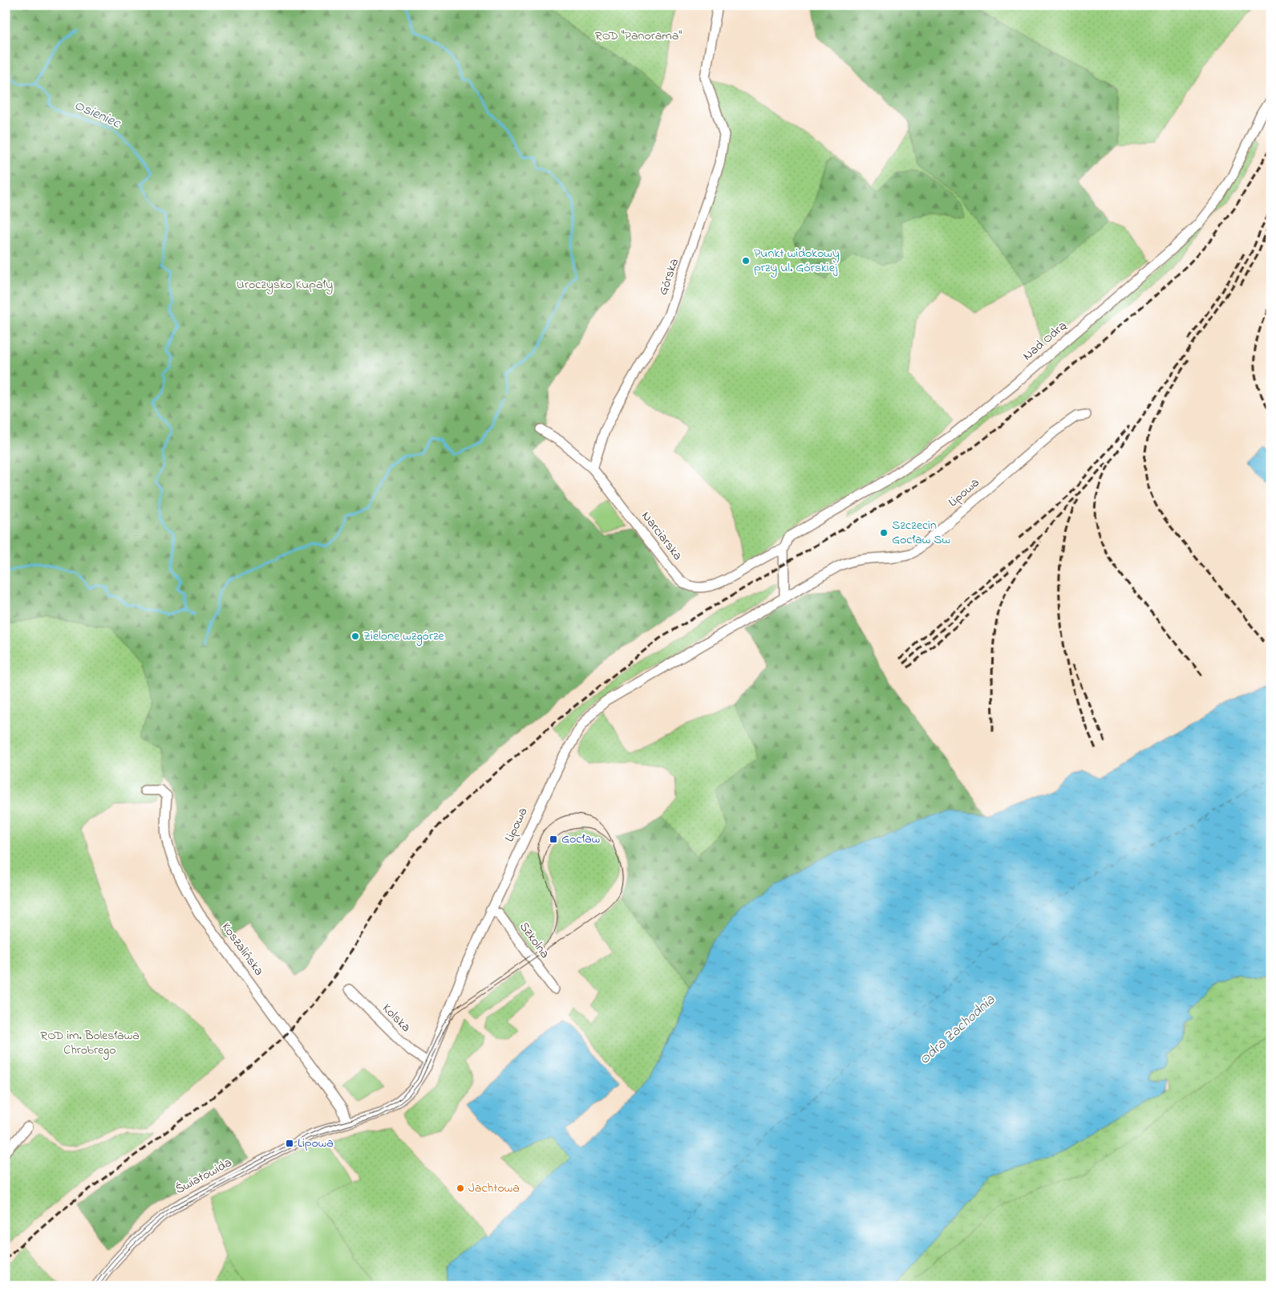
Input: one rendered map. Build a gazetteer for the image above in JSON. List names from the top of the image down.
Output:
{
  "streets": {
    "street": [
      "Górska",
      "Nad Odrą",
      "Lipowa",
      "Narciarska",
      "Szkolna",
      "Koszalińska",
      "Kolska",
      "Światowida"
    ]
  },
  "crossings": [
    ["Górska", "Narciarska"],
    ["Nad Odrą", "Narciarska"],
    ["Lipowa", "Szkolna"],
    ["Lipowa", "Koszalińska"],
    ["Lipowa", "Kolska"],
    ["Lipowa", "Światowida"],
    ["Koszalińska", "Światowida"]
  ],
  "water": ["Osieniec", "Odra Zachodnia"],
  "parks": ["ROD \"Panorama\"", "Uroczysko Kupały", "ROD im. Bolesława Chrobrego"],
  "places": {
    "other": [
      "Punkt widokowy przy ul. Górskiej",
      "Szczecin Gocław Sw",
      "Zielone wzgórze",
      "Jachtowa"
    ],
    "transit": ["Gocław", "Lipowa"]
  }
}
